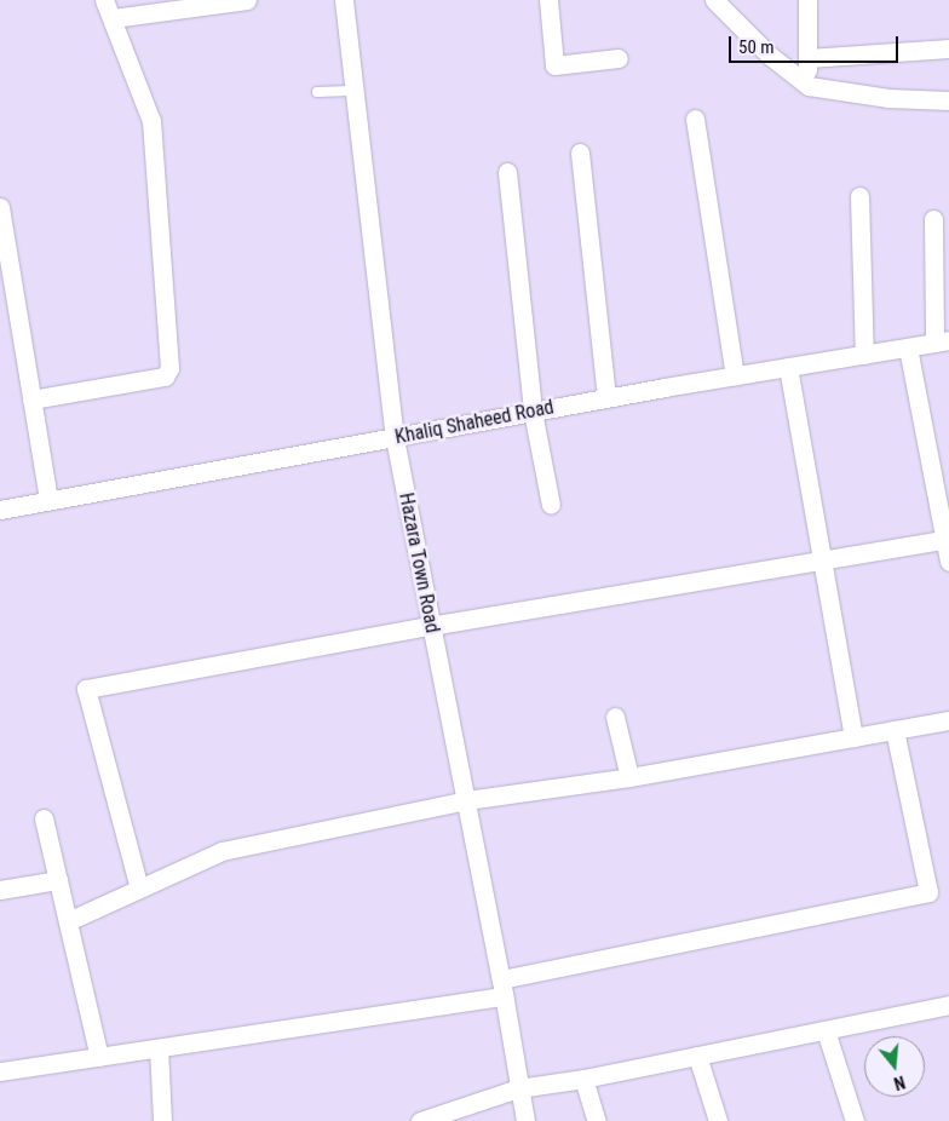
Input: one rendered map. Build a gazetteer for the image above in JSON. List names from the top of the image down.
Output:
{
  "streets": {
    "street": ["Khaliq Shaheed Road", "Hazara Town Road"]
  },
  "crossings": [
    ["Khaliq Shaheed Road", "Hazara Town Road"]
  ],
  "scale_bar": "50 m",
  "north": "bottom"
}
